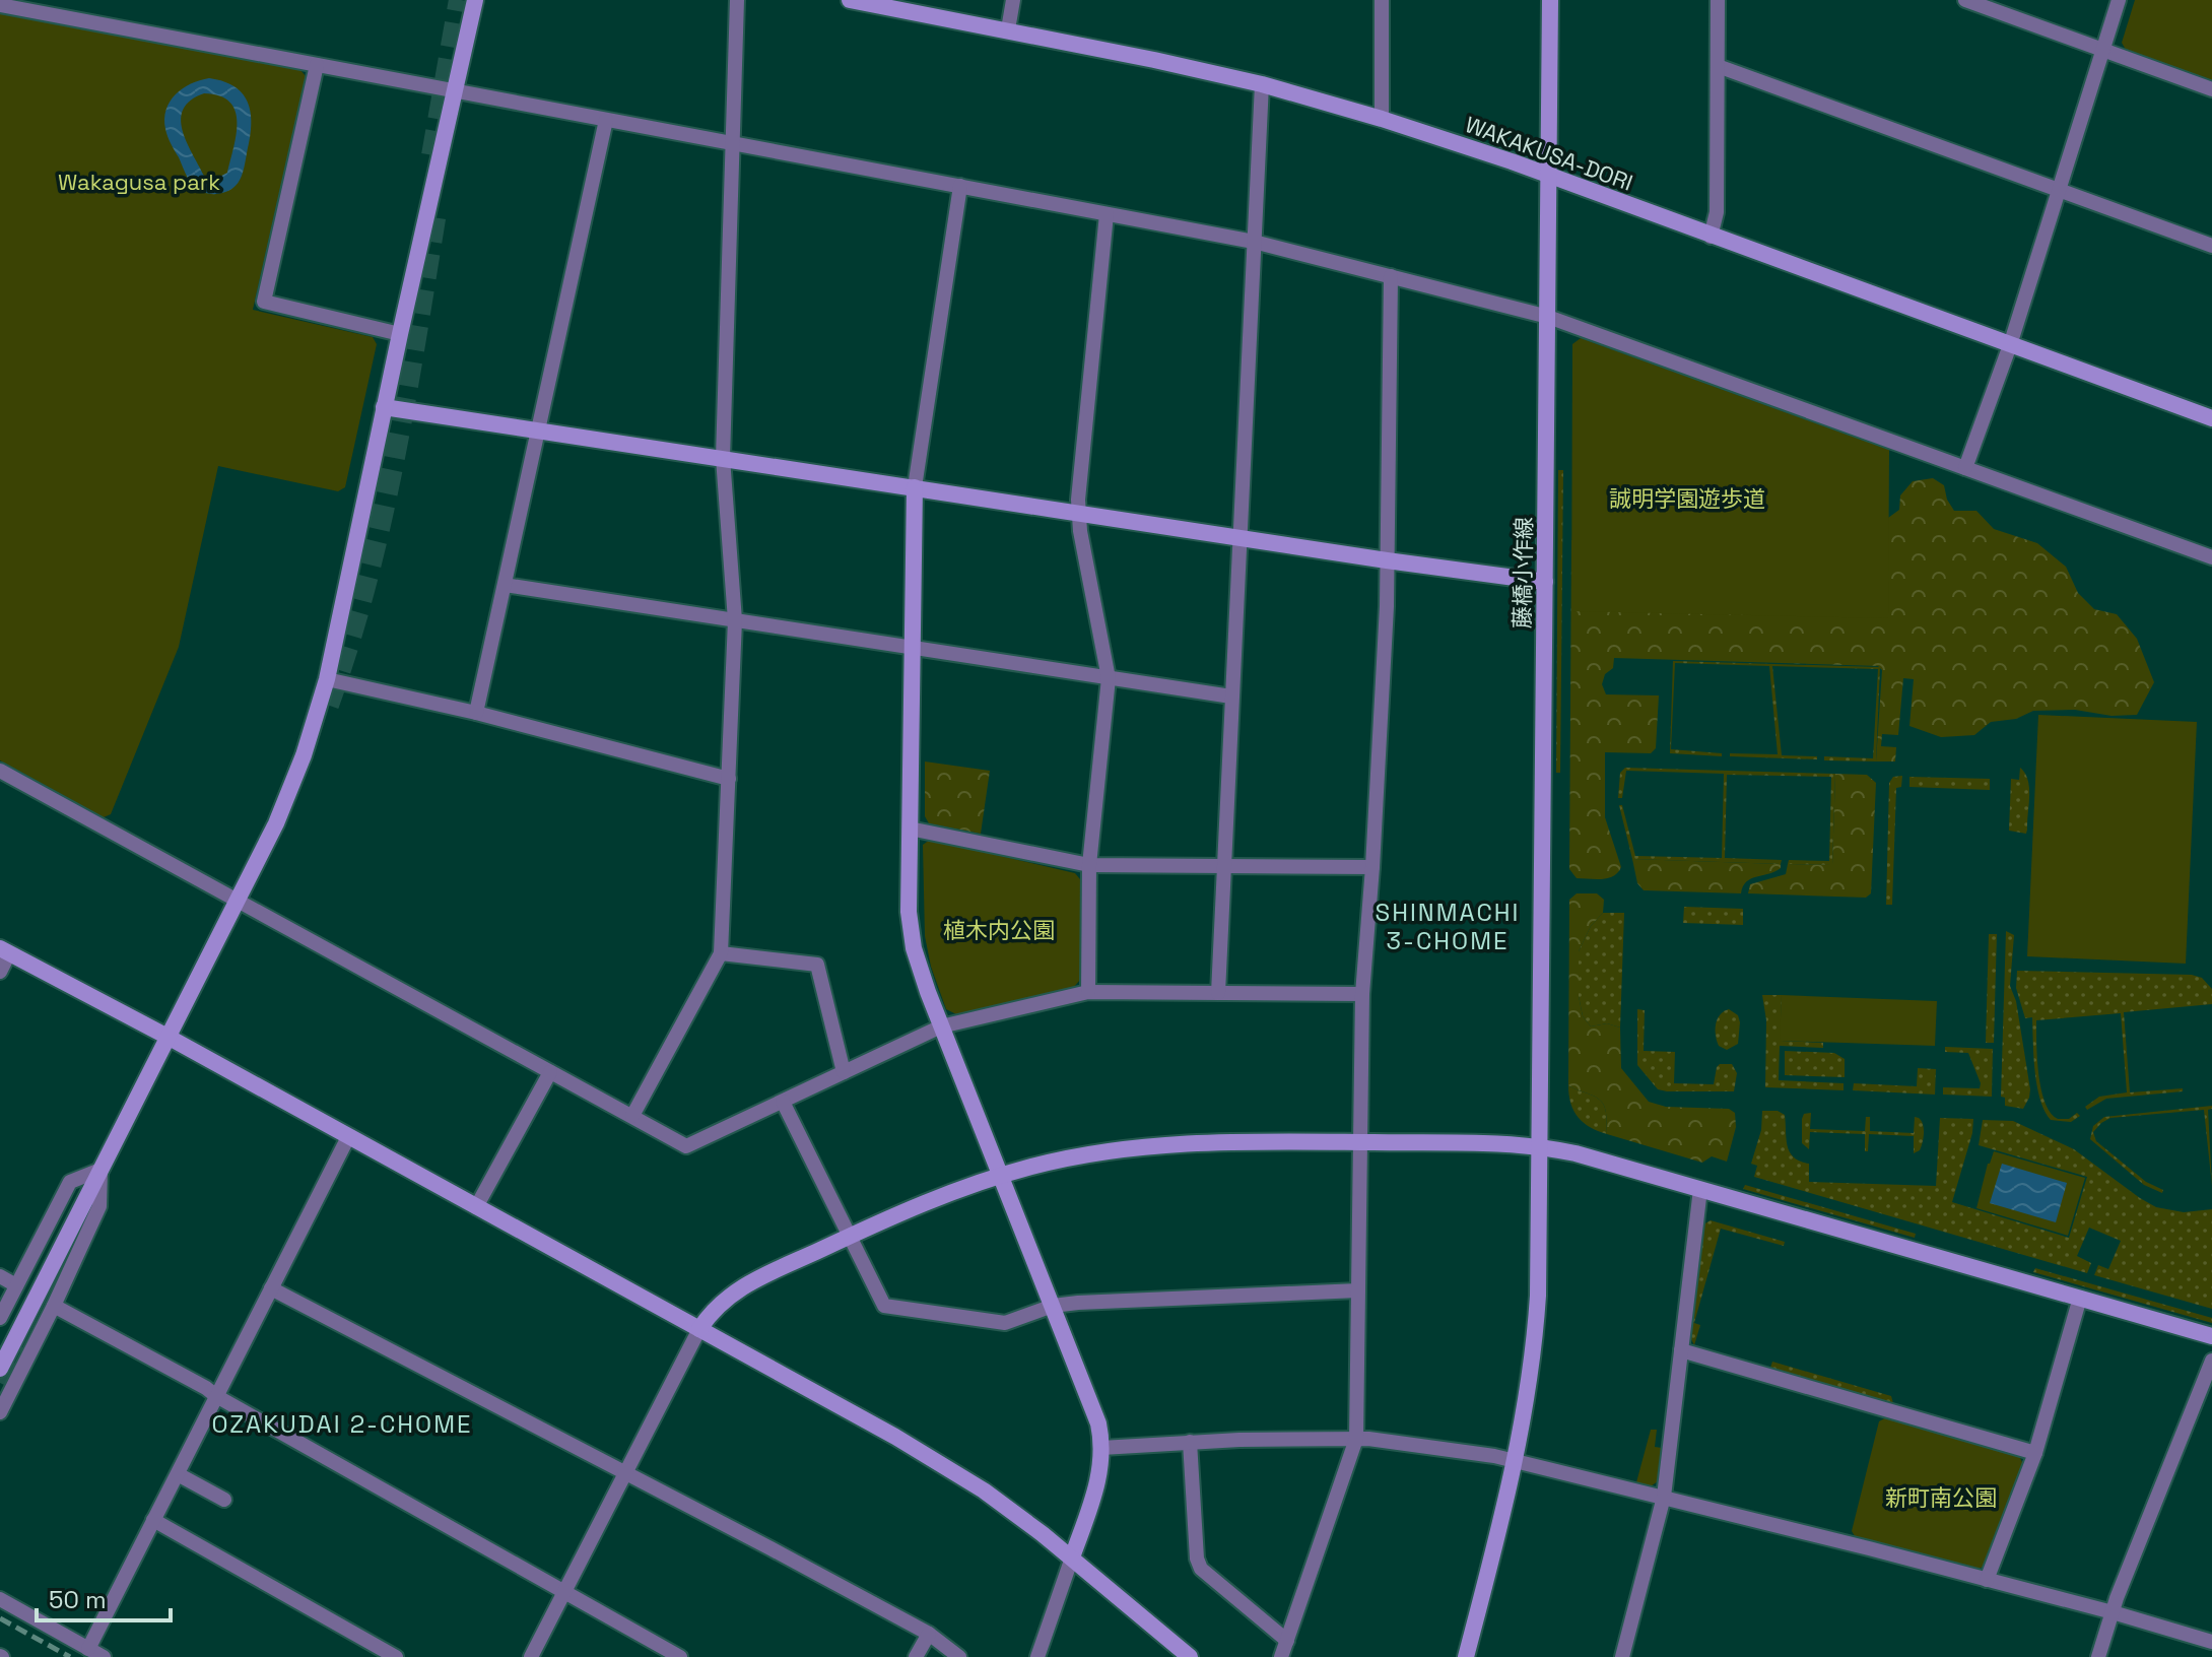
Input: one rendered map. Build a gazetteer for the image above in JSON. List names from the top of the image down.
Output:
{
  "streets": {
    "street": ["WAKAKUSA-DORI", "藤橋小作線"]
  },
  "crossings": [
    ["WAKAKUSA-DORI", "藤橋小作線"]
  ],
  "districts": ["SHINMACHI 3-CHOME", "OZAKUDAI 2-CHOME"],
  "parks": [
    "Wakagusa park",
    "誠明学園遊歩道",
    "植木内公園",
    "新町南公園"
  ],
  "scale_bar": "50 m"
}
